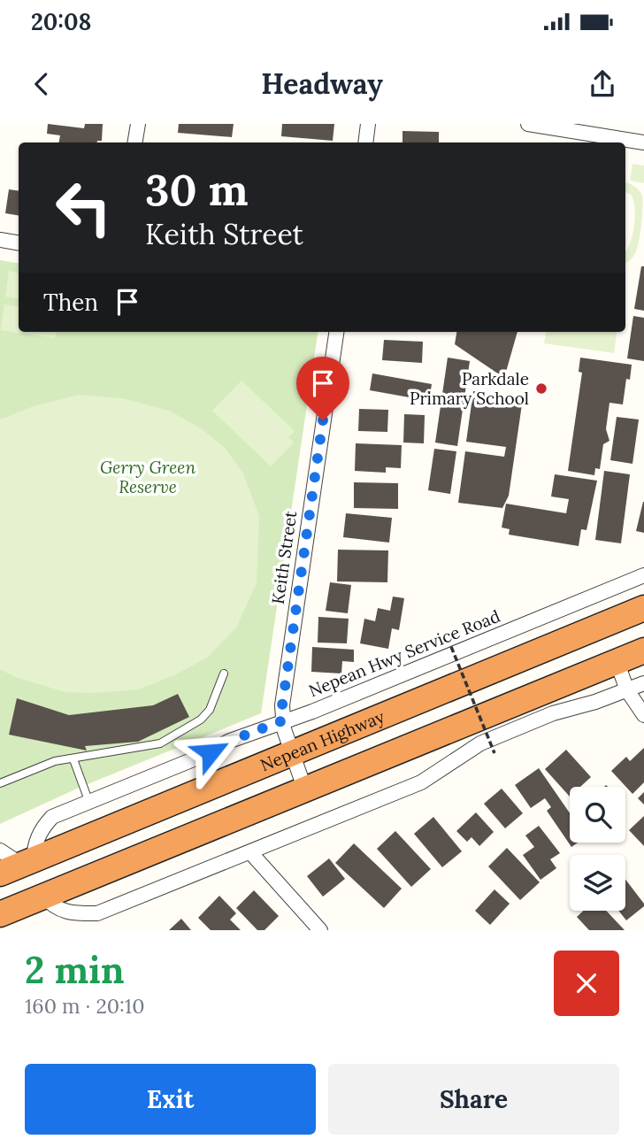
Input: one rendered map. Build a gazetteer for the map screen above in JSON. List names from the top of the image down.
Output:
{
  "streets": {
    "highway": ["Nepean Highway"],
    "street": ["Keith Street", "Nepean Hwy Service Road"]
  },
  "crossings": [
    ["Keith Street", "Nepean Hwy Service Road"],
    ["Keith Street", "Nepean Highway"],
    ["Nepean Hwy Service Road", "Nepean Highway"]
  ],
  "parks": ["Gerry Green Reserve"],
  "places": ["Parkdale Primary School"],
  "page": {
    "status": "20:08",
    "header": "Headway",
    "turn": ["30 m", "Keith Street"],
    "then": "Then",
    "heading": ["2 min", "160 m · 20:10"],
    "buttons": ["Exit", "Share"]
  }
}
